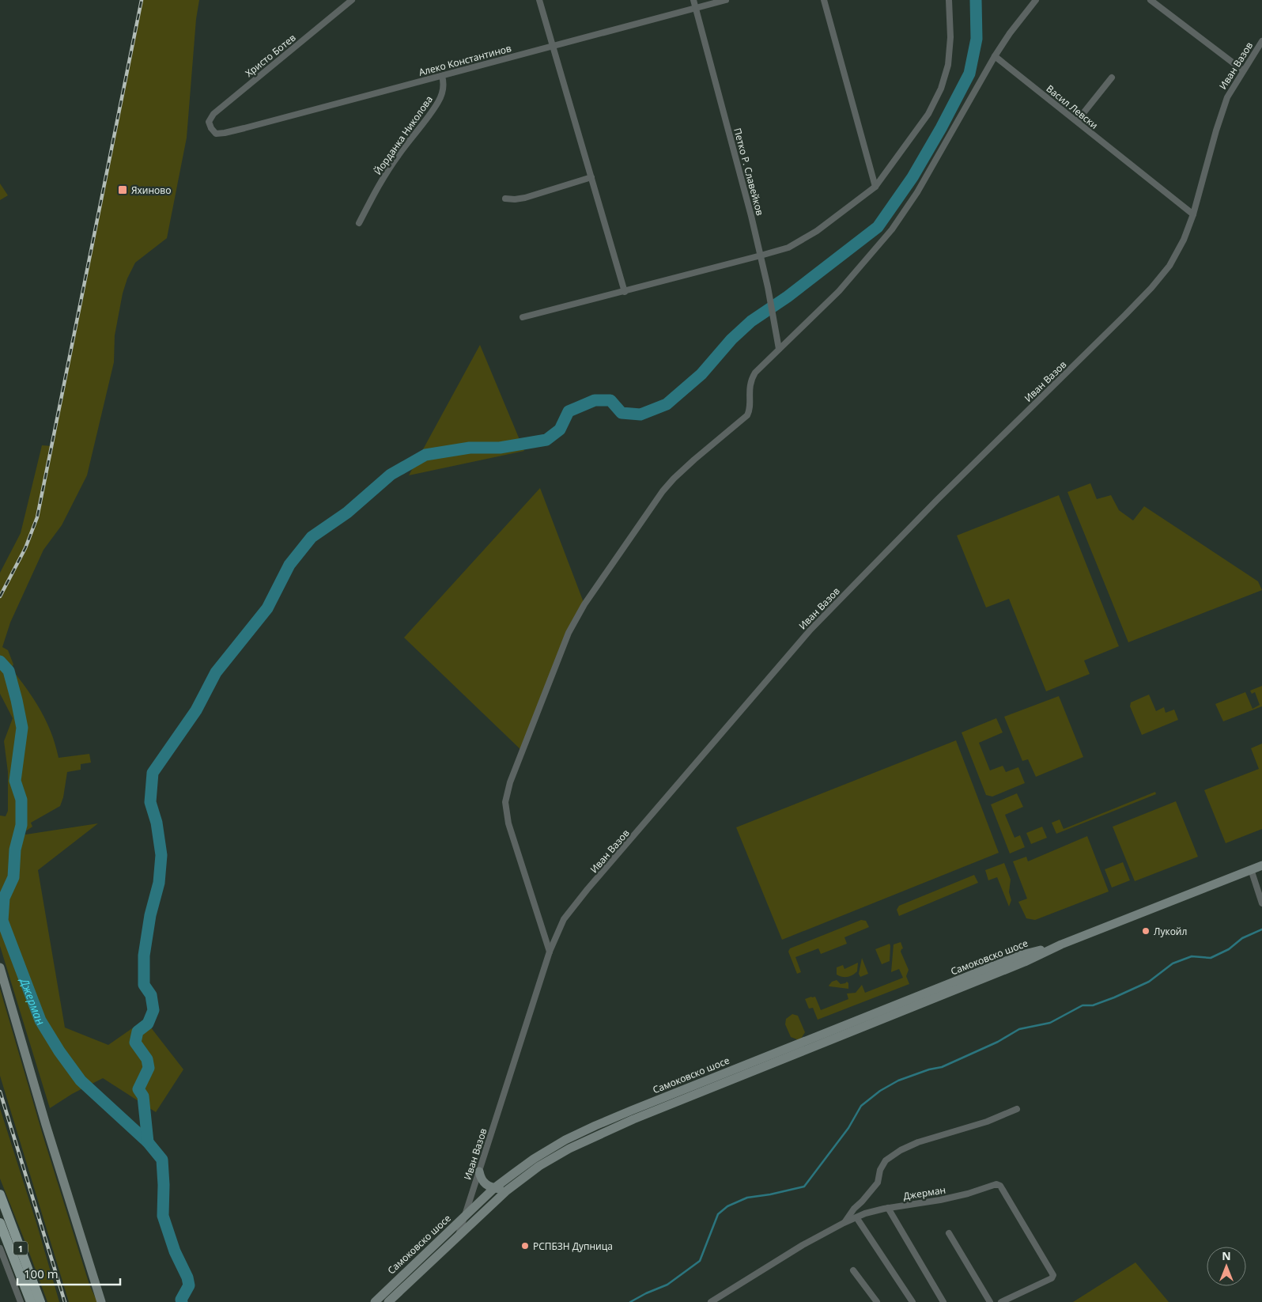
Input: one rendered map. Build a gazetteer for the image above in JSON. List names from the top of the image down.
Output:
{
  "streets": {
    "main road": ["Самоковско шосе", "1"],
    "street": [
      "Христо Ботев",
      "Алеко Константинов",
      "Иван Вазов",
      "Васил Левски",
      "Йорданка Николова",
      "Петко Р. Славейков",
      "Джерман"
    ]
  },
  "crossings": [
    ["Христо Ботев", "Алеко Константинов"],
    ["Алеко Константинов", "Йорданка Николова"],
    ["Алеко Константинов", "Петко Р. Славейков"],
    ["Иван Вазов", "Васил Левски"],
    ["Иван Вазов", "Самоковско шосе"]
  ],
  "water": ["Джерман"],
  "places": {
    "transit": ["Яхиново"],
    "other": ["Лукойл", "РСПБЗН Дупница"]
  },
  "scale_bar": "100 m",
  "north": "top"
}
